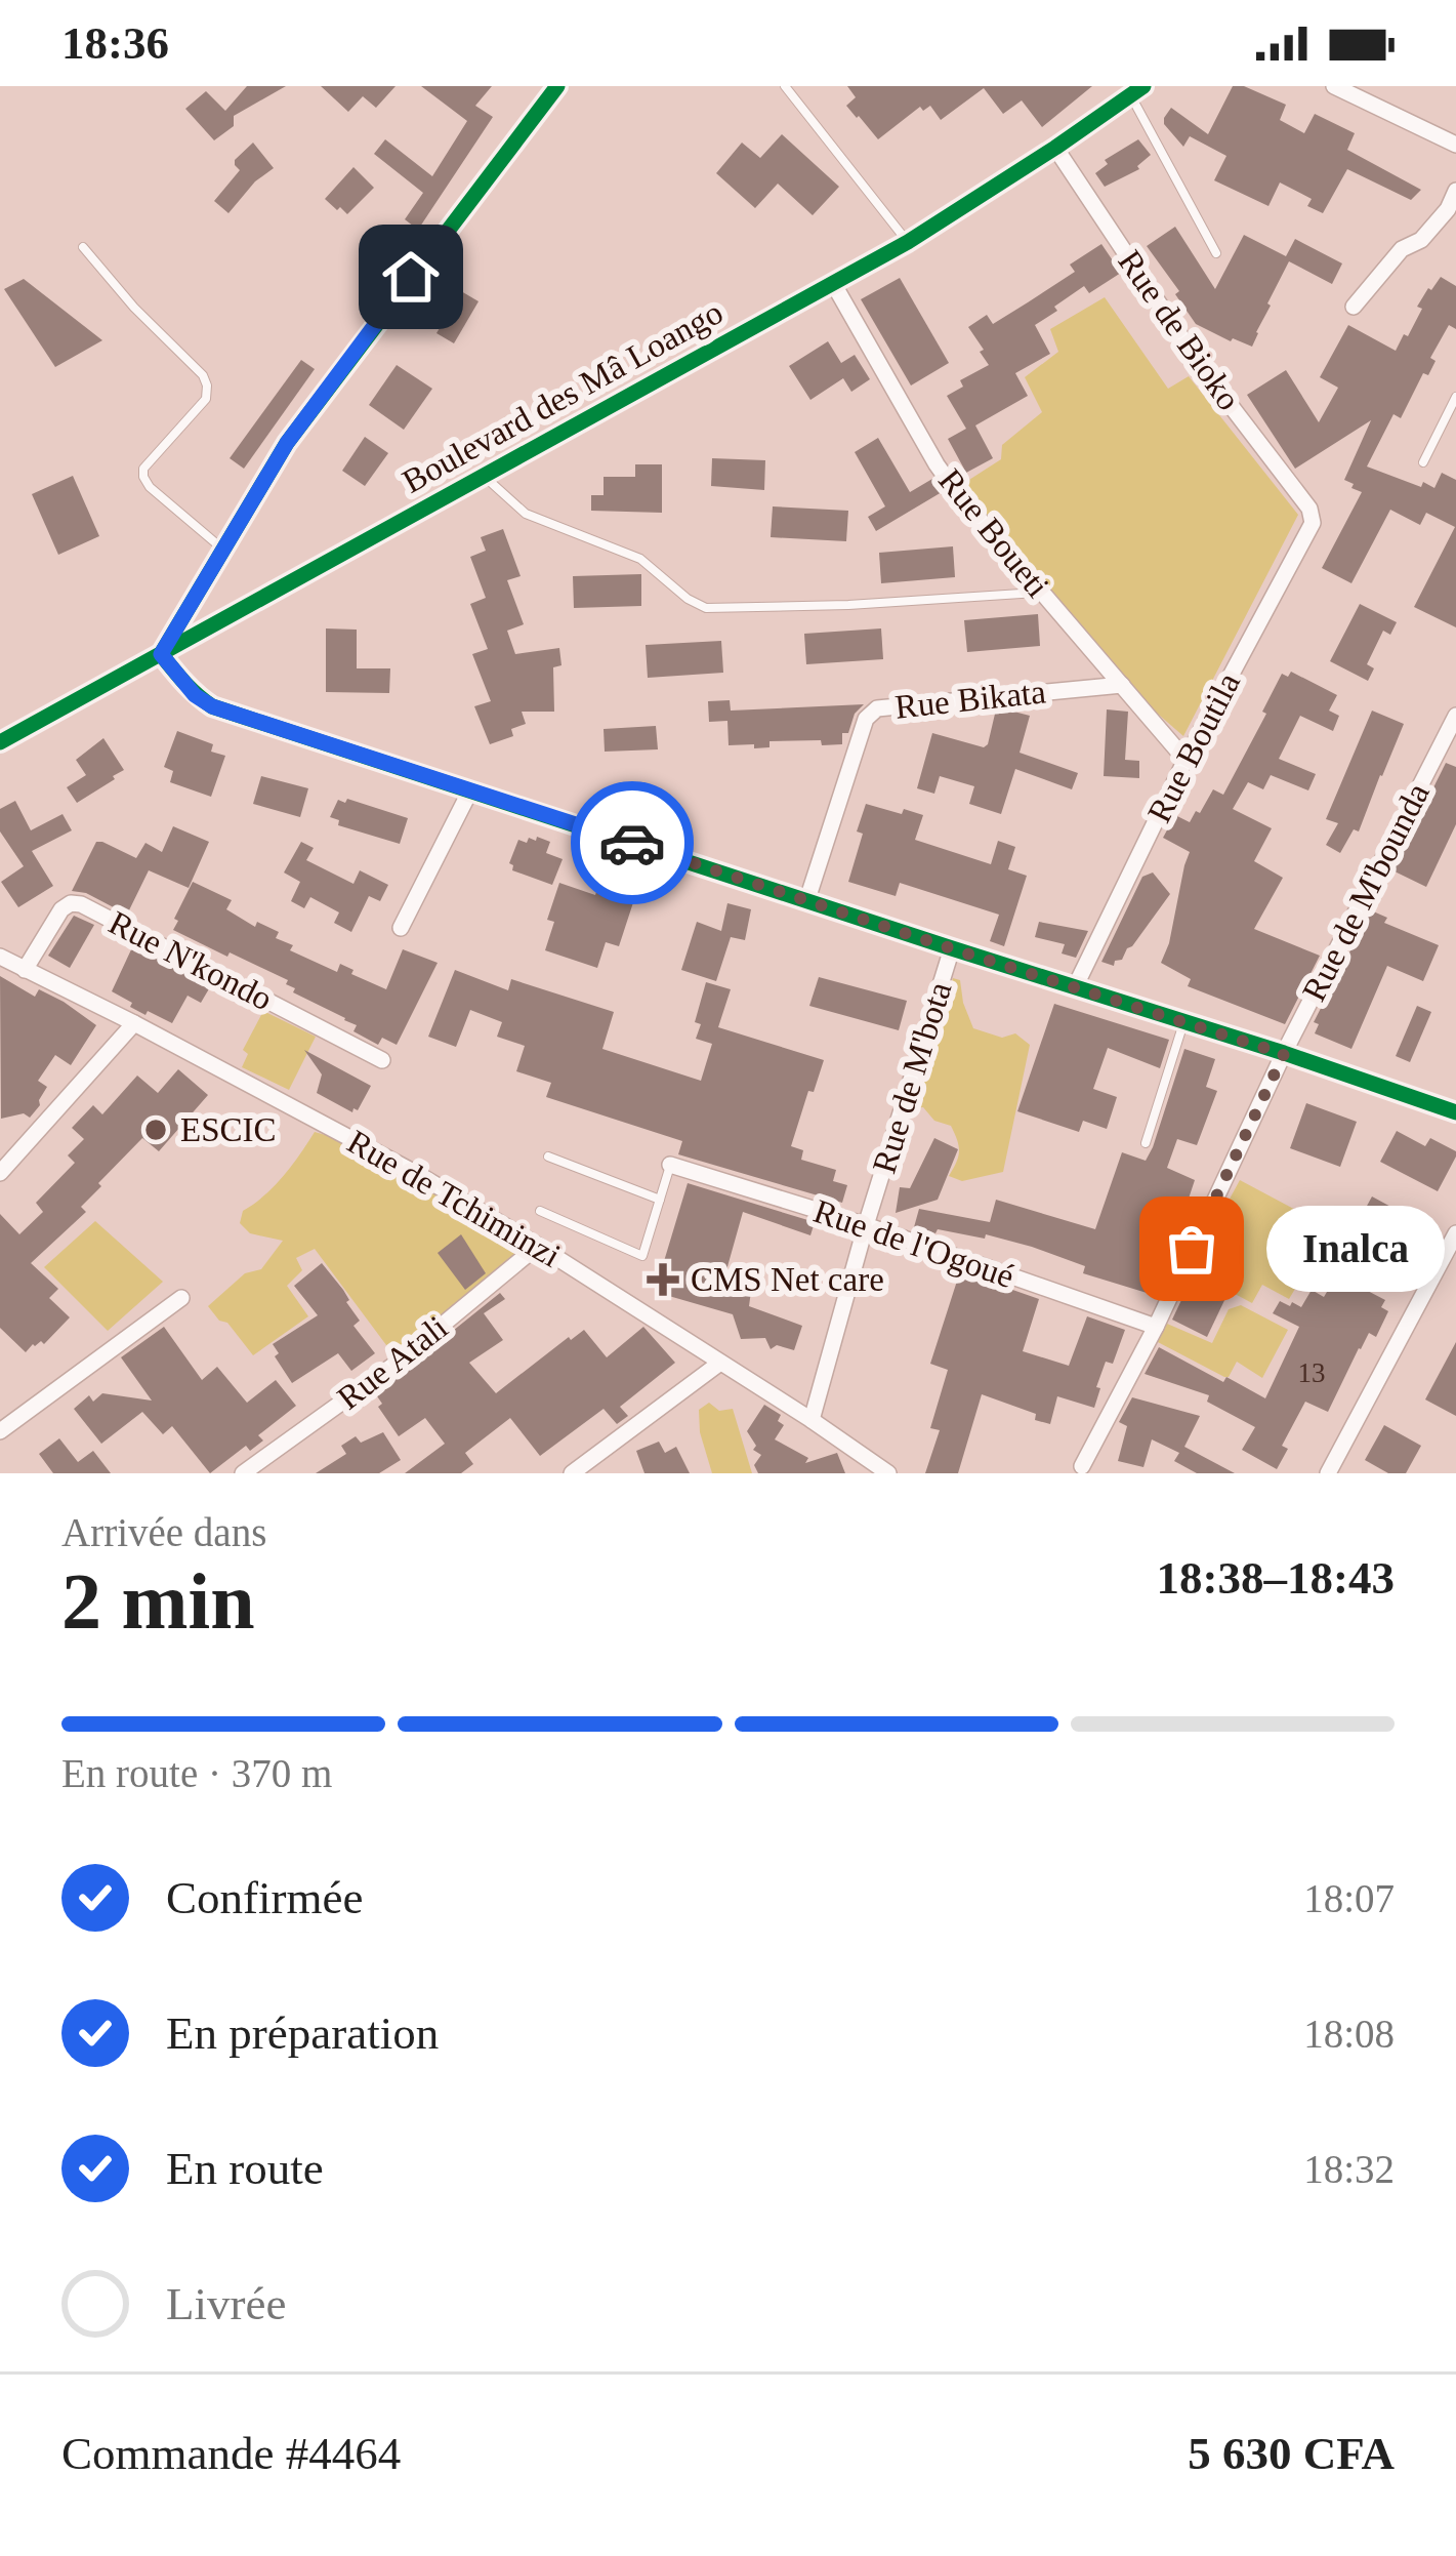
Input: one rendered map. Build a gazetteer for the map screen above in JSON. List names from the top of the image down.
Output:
{
  "streets": {
    "street": [
      "Rue de Bioko",
      "Boulevard des Mâ Loango",
      "Rue Boueti",
      "Rue Bikata",
      "Rue Boutila",
      "Rue de M'bounda",
      "Rue N'kondo",
      "Rue de M'bota",
      "Rue de Tchiminzi",
      "Rue de l'Ogoué",
      "Rue Atali"
    ]
  },
  "crossings": [
    ["Rue de Bioko", "Boulevard des Mâ Loango"],
    ["Rue de Bioko", "Rue Boutila"],
    ["Boulevard des Mâ Loango", "Rue Boueti"],
    ["Rue Boueti", "Rue Bikata"],
    ["Rue Boueti", "Rue Boutila"],
    ["Rue de M'bounda", "Rue de l'Ogoué"],
    ["Rue N'kondo", "Rue de Tchiminzi"],
    ["Rue de M'bota", "Rue de Tchiminzi"],
    ["Rue de M'bota", "Rue de l'Ogoué"],
    ["Rue de Tchiminzi", "Rue Atali"]
  ],
  "places": {
    "other": ["ESCIC", "Inalca"],
    "health": ["CMS Net care"]
  },
  "house_numbers": ["13"],
  "page": {
    "status": "18:36",
    "bubble": "Inalca",
    "heading": ["2 min", "Arrivée dans", "18:38–18:43"],
    "panel": ["Commande #4464", "5 630 CFA"],
    "bar": "En route · 370 m",
    "list": [
      ["Confirmée", "18:07"],
      ["En préparation", "18:08"],
      ["En route", "18:32"],
      "Livrée"
    ]
  }
}
